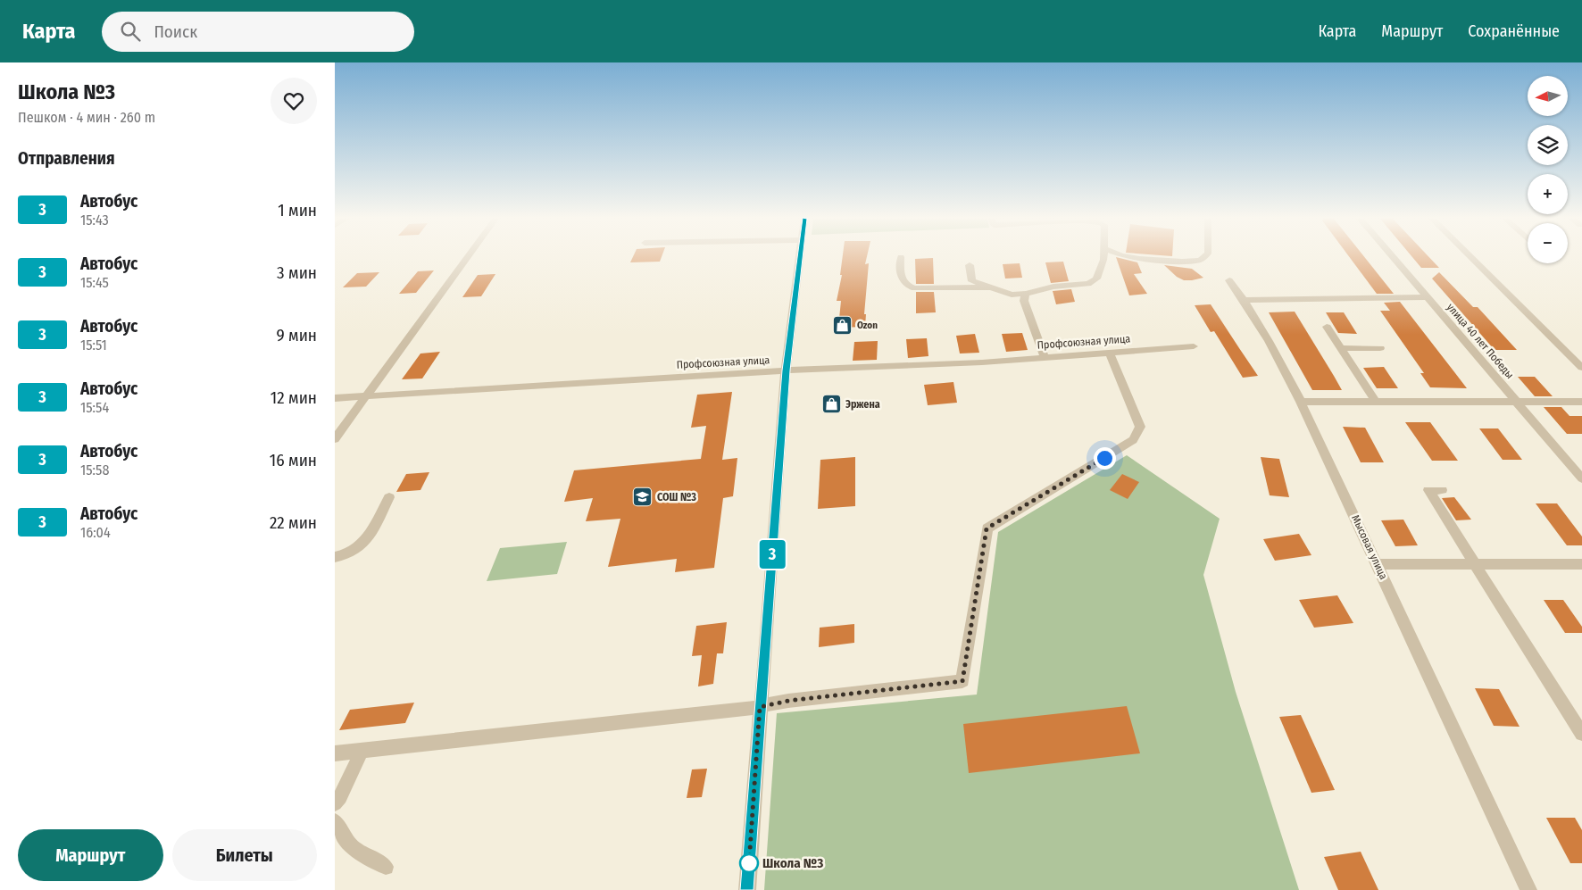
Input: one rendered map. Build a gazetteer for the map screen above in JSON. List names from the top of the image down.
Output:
{
  "streets": {
    "street": ["улица 40 лет Победы", "Профсоюзная улица", "Мысовая улица"]
  },
  "places": {
    "shop": ["Ozon", "Эржена"],
    "school or university": ["СОШ №3"],
    "other": ["Школа №3"]
  },
  "lines": ["bus line 3"],
  "north": "left",
  "page": {
    "header": "Карта",
    "search": "Поиск",
    "nav": ["Карта", "Маршрут", "Сохранённые"],
    "heading": [
      ["Школа №3", "Пешком · 4 мин · 260 m"],
      "Отправления"
    ],
    "on_map": "3",
    "map_buttons": ["+", "−"],
    "list": [
      {
        "mark": "3",
        "name": "Автобус",
        "note": "15:43",
        "value": "1 мин"
      },
      {
        "mark": "3",
        "name": "Автобус",
        "note": "15:45",
        "value": "3 мин"
      },
      {
        "mark": "3",
        "name": "Автобус",
        "note": "15:51",
        "value": "9 мин"
      },
      {
        "mark": "3",
        "name": "Автобус",
        "note": "15:54",
        "value": "12 мин"
      },
      {
        "mark": "3",
        "name": "Автобус",
        "note": "15:58",
        "value": "16 мин"
      },
      {
        "mark": "3",
        "name": "Автобус",
        "note": "16:04",
        "value": "22 мин"
      }
    ],
    "buttons": ["Маршрут", "Билеты"]
  }
}
